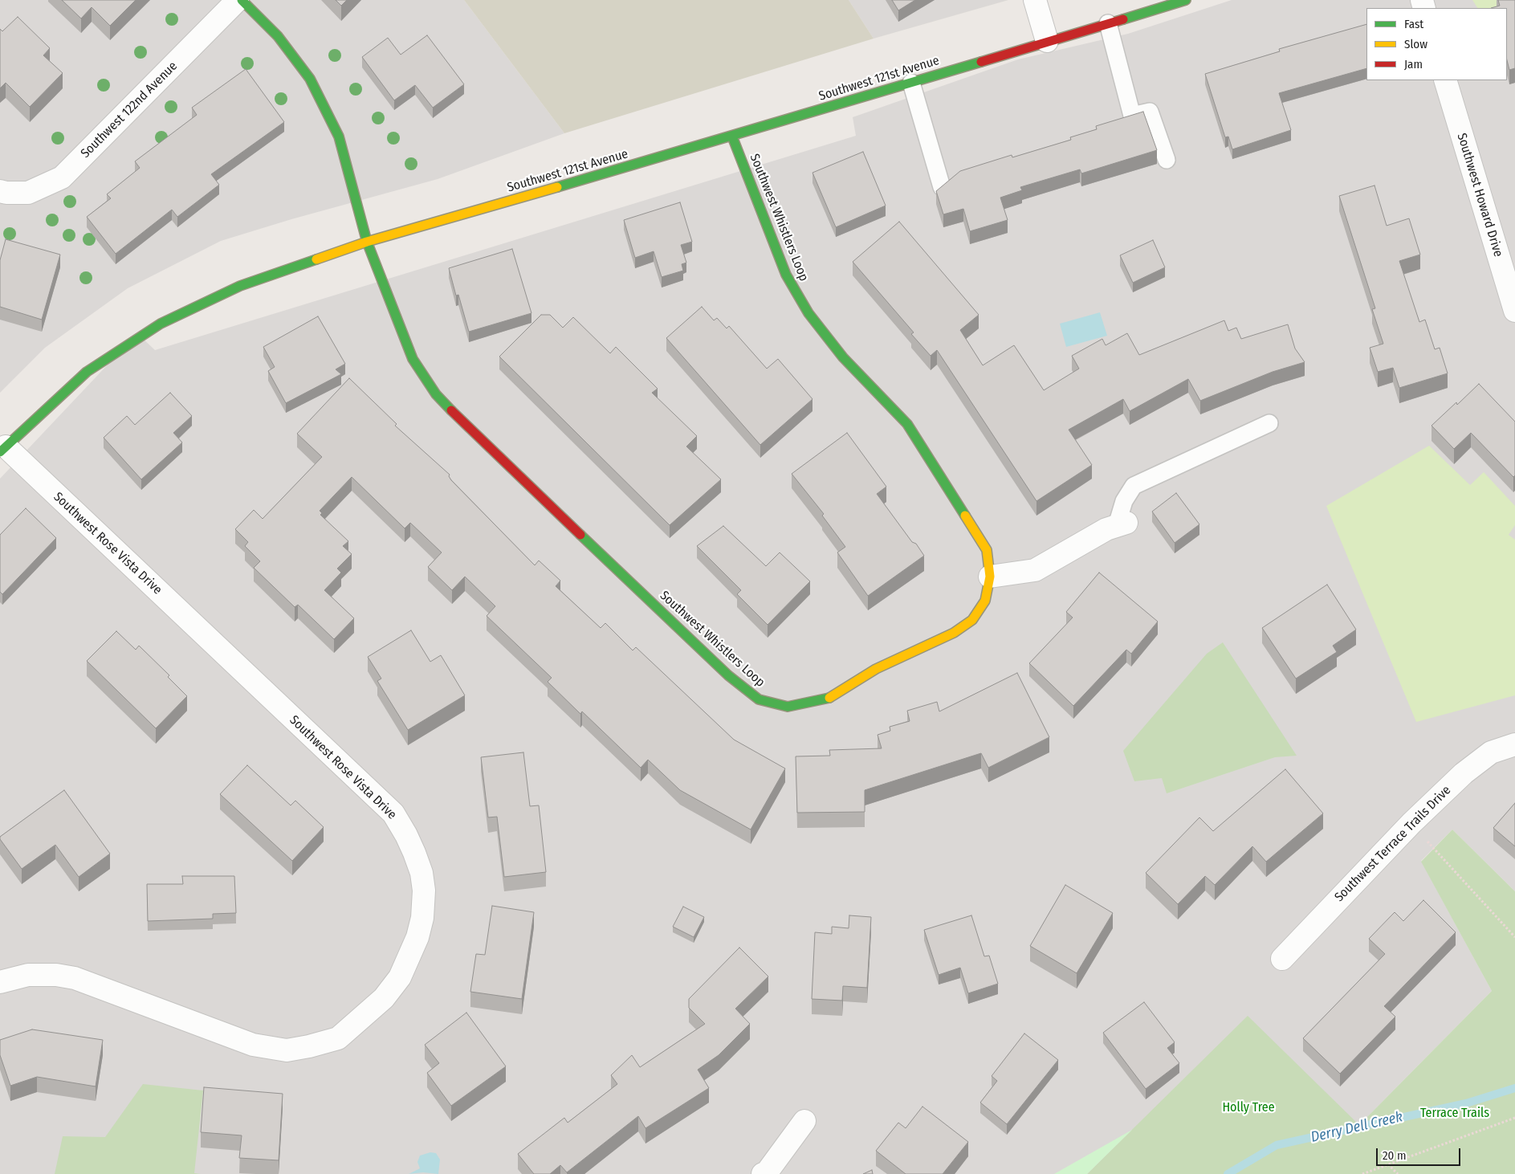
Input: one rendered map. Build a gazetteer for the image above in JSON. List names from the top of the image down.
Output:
{
  "streets": {
    "street": [
      "Southwest 121st Avenue",
      "Southwest 122nd Avenue",
      "Southwest Howard Drive",
      "Southwest Whistlers Loop",
      "Southwest Rose Vista Drive",
      "Southwest Terrace Trails Drive"
    ]
  },
  "crossings": [
    ["Southwest 121st Avenue", "Southwest Whistlers Loop"],
    ["Southwest 121st Avenue", "Southwest Rose Vista Drive"]
  ],
  "water": ["Derry Dell Creek"],
  "parks": ["Holly Tree", "Terrace Trails"],
  "legend": ["Fast", "Slow", "Jam"],
  "scale_bar": "20 m"
}
